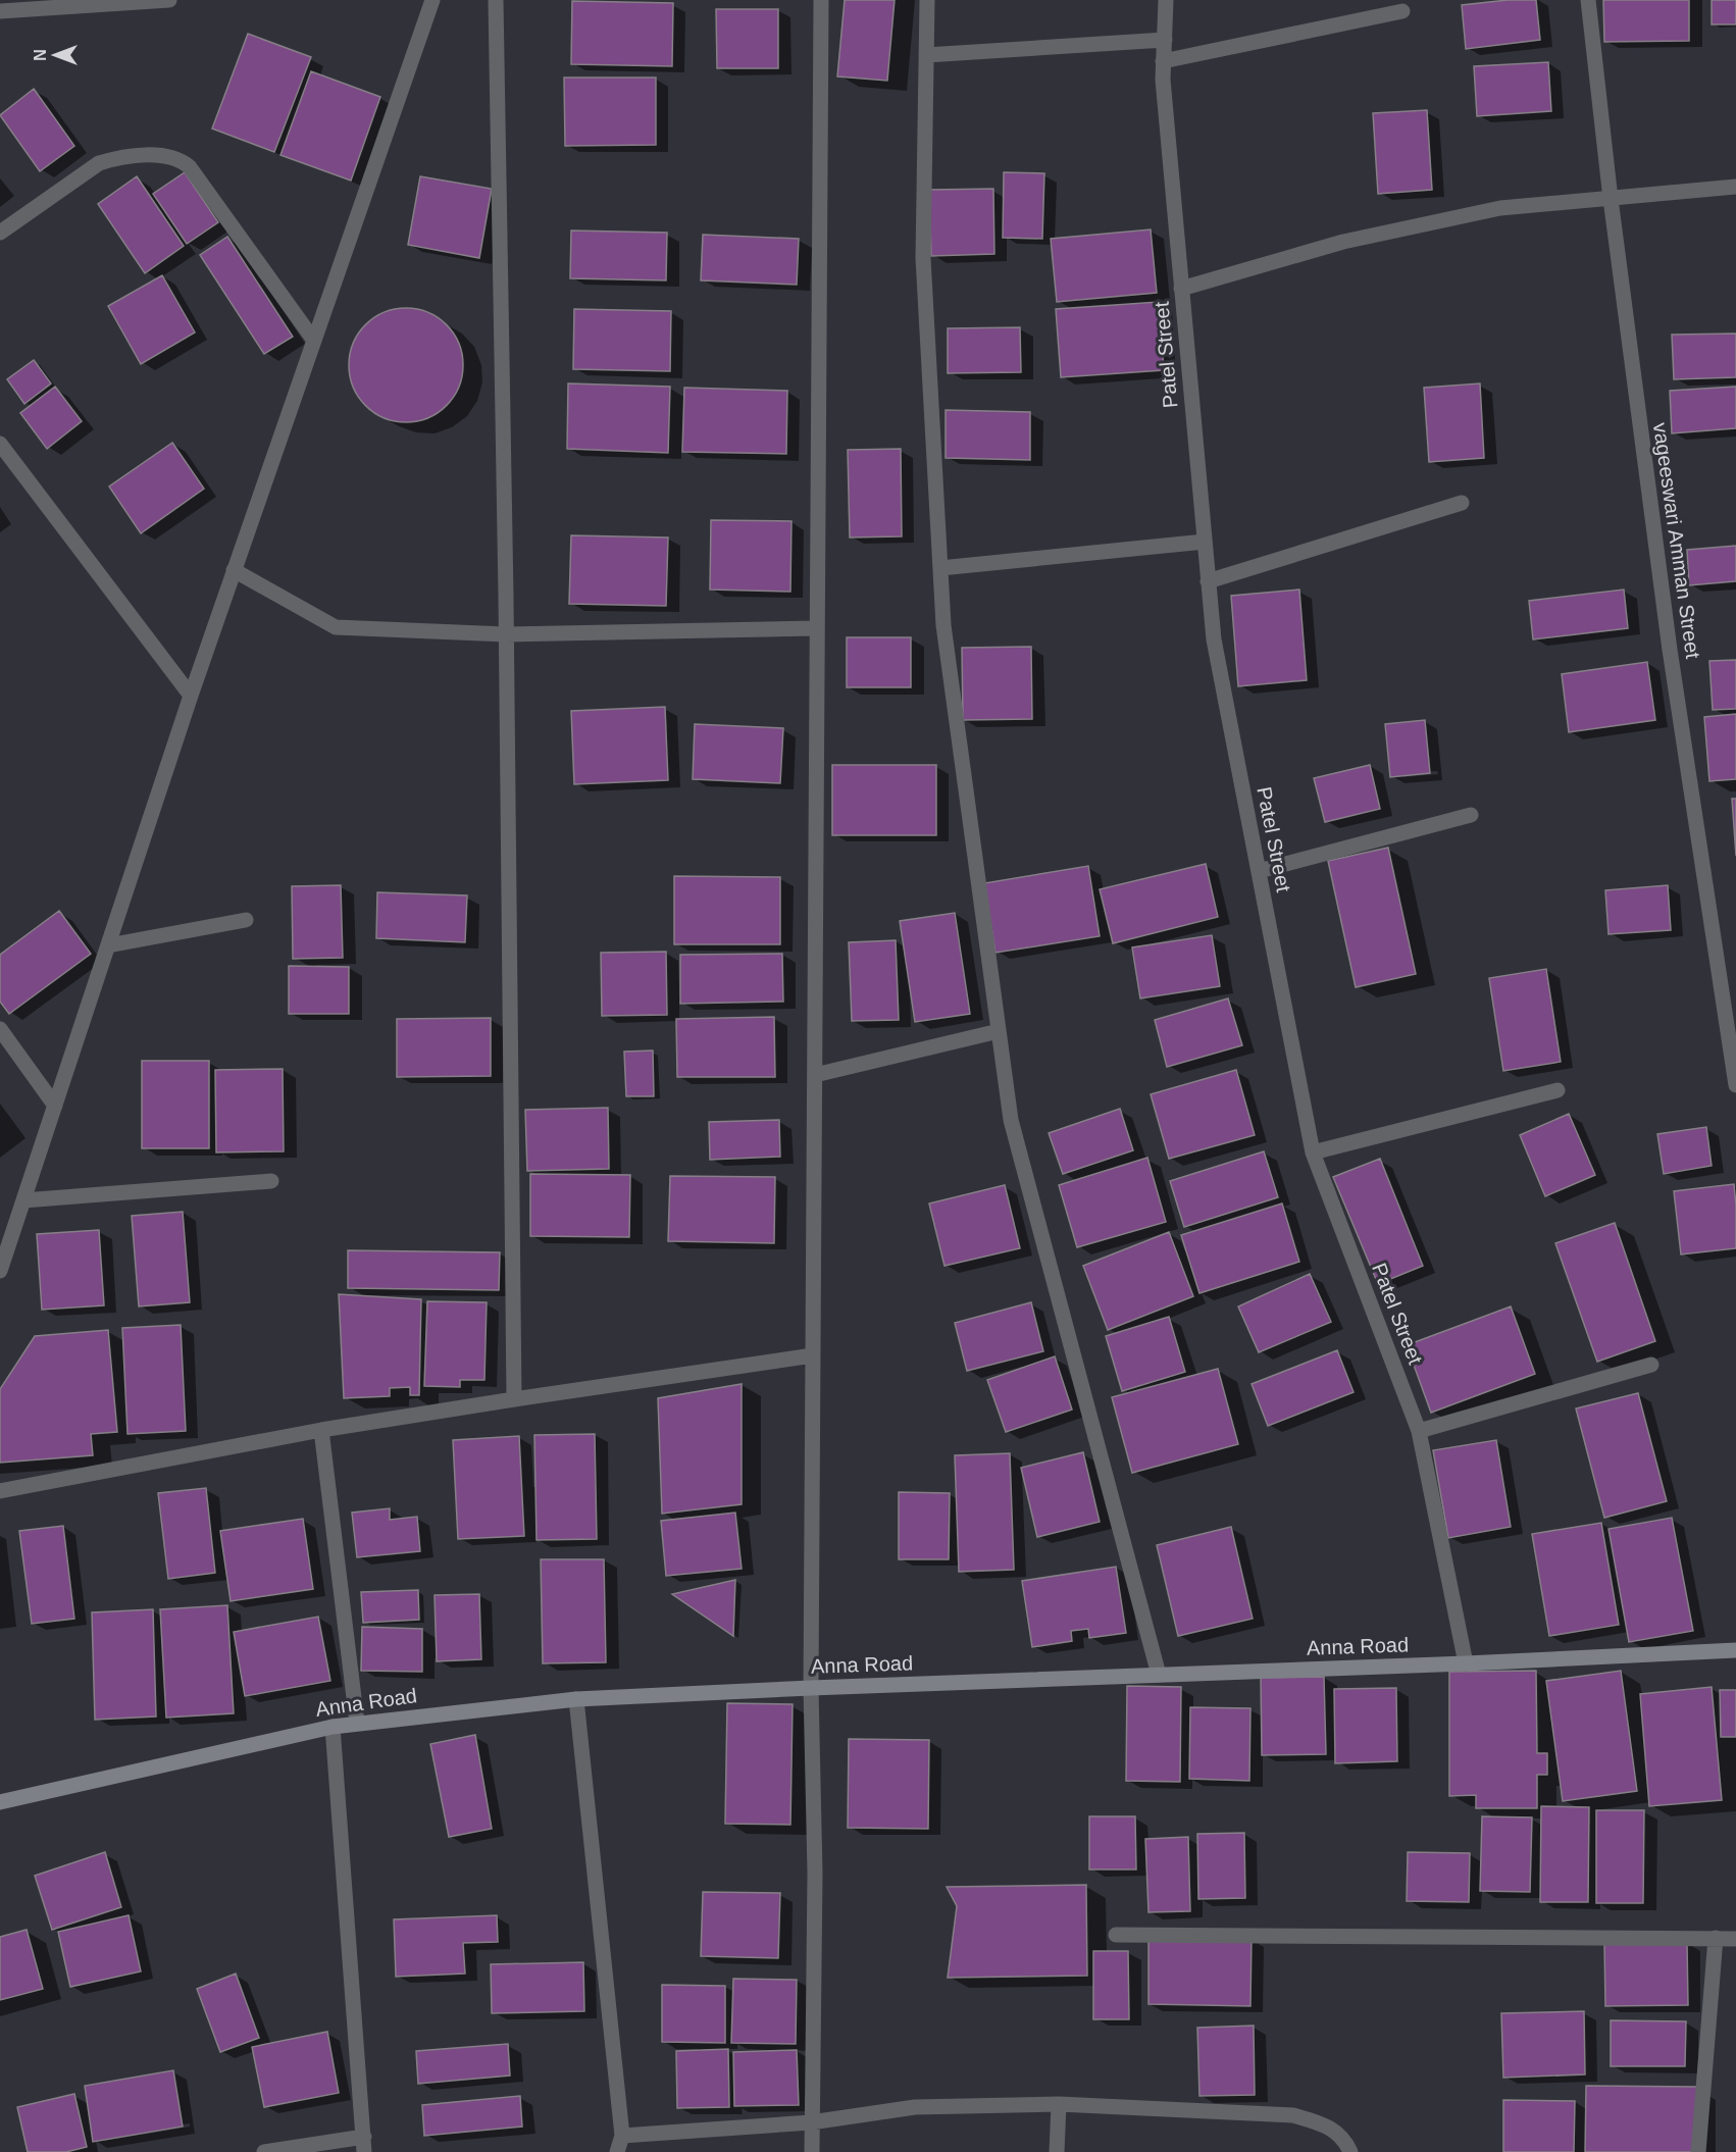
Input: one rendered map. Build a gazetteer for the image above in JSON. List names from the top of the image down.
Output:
{
  "streets": {
    "street": ["Patel Street", "vageeswari Amman Street", "Anna Road"]
  },
  "crossings": [
    ["Patel Street", "Anna Road"]
  ],
  "north": "left"
}
